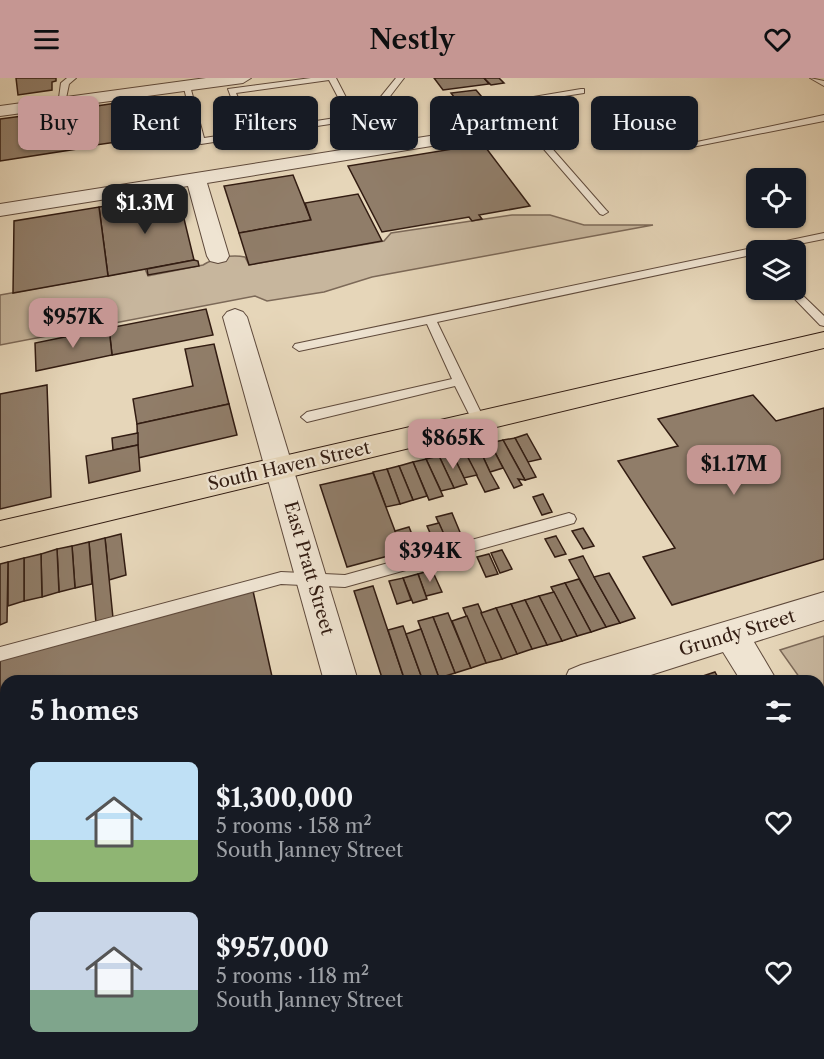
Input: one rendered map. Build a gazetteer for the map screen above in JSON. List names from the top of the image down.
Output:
{
  "streets": {
    "main road": ["South Haven Street"],
    "street": ["East Pratt Street", "Grundy Street"]
  },
  "crossings": [
    ["South Haven Street", "East Pratt Street"]
  ],
  "page": {
    "header": "Nestly",
    "chip": [
      "Buy",
      "Rent",
      "Filters",
      "New",
      "Apartment",
      "House"
    ],
    "price": [
      "$1.3M",
      "$957K",
      "$865K",
      "$1.17M",
      "$394K"
    ],
    "heading": "5 homes",
    "list": [
      {
        "name": "$1,300,000",
        "note": "5 rooms · 158 m² · South Janney Street"
      },
      {
        "name": "$957,000",
        "note": "5 rooms · 118 m² · South Janney Street"
      }
    ]
  }
}
